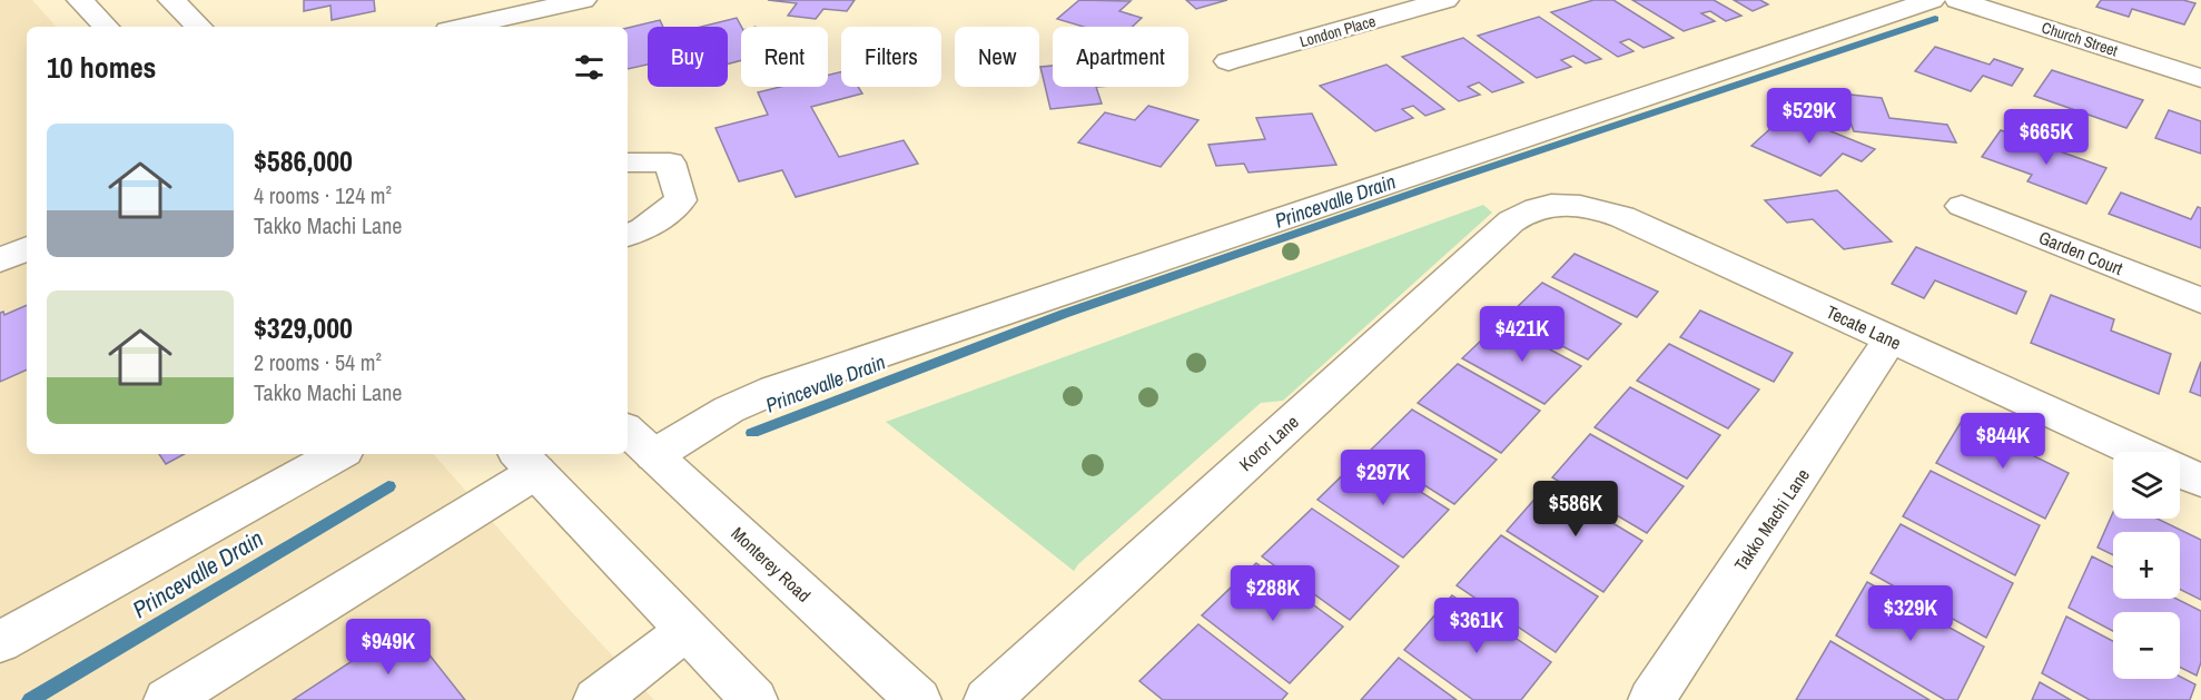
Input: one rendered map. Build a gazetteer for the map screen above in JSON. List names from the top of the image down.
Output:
{
  "streets": {
    "street": [
      "London Place",
      "Church Street",
      "Garden Court",
      "Tecate Lane",
      "Koror Lane",
      "Takko Machi Lane",
      "Monterey Road"
    ]
  },
  "crossings": [
    ["Tecate Lane", "Koror Lane"],
    ["Tecate Lane", "Takko Machi Lane"]
  ],
  "water": ["Princevalle Drain"],
  "page": {
    "chip": [
      "Buy",
      "Rent",
      "Filters",
      "New",
      "Apartment"
    ],
    "heading": "10 homes",
    "price": [
      "$529K",
      "$665K",
      "$421K",
      "$844K",
      "$297K",
      "$586K",
      "$288K",
      "$329K",
      "$361K",
      "$949K"
    ],
    "list": [
      {
        "name": "$586,000",
        "note": "4 rooms · 124 m² · Takko Machi Lane"
      },
      {
        "name": "$329,000",
        "note": "2 rooms · 54 m² · Takko Machi Lane"
      }
    ],
    "map_buttons": ["+", "−"]
  }
}
